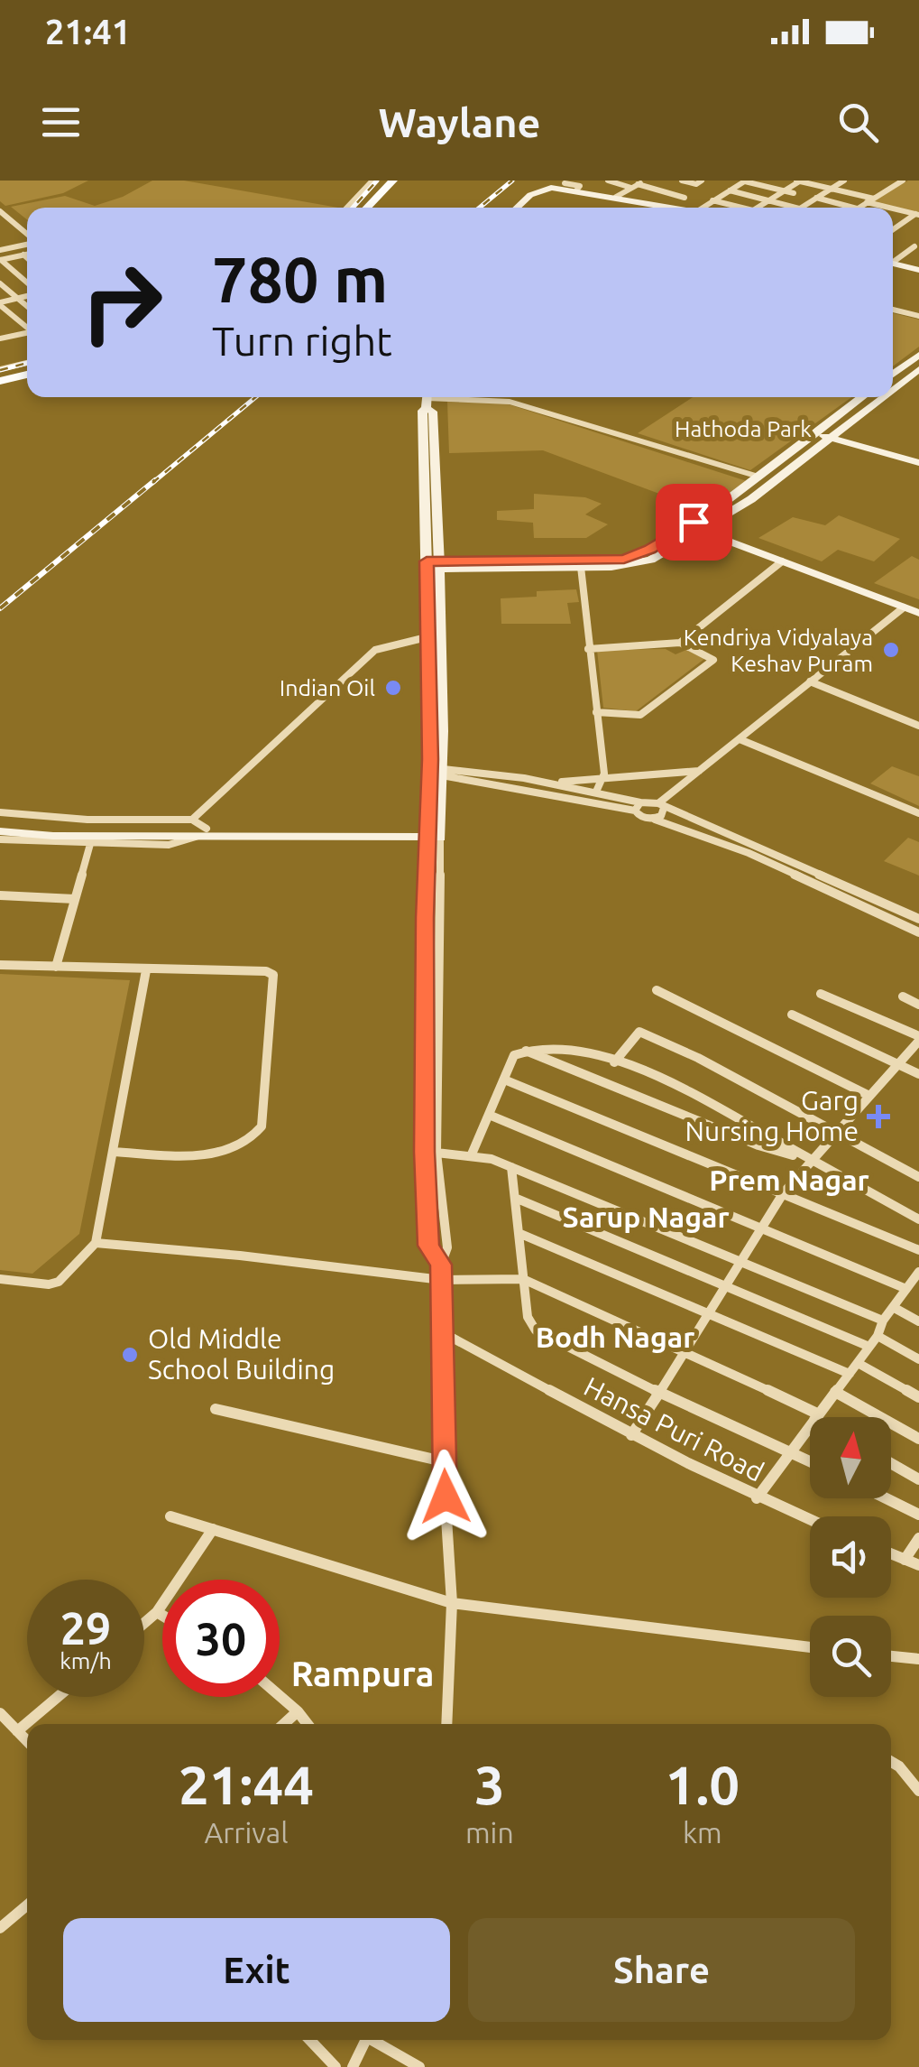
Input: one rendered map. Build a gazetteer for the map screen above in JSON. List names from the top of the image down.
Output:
{
  "streets": {
    "street": ["Hansa Puri Road"]
  },
  "districts": [
    "Prem Nagar",
    "Sarup Nagar",
    "Bodh Nagar",
    "Rampura"
  ],
  "parks": ["Hathoda Park"],
  "places": {
    "other": ["Kendriya Vidyalaya Keshav Puram", "Indian Oil", "Old Middle School Building"],
    "health": ["Garg Nursing Home"]
  },
  "north": "top",
  "page": {
    "status": "21:41",
    "header": "Waylane",
    "turn": ["780 m", "Turn right"],
    "speed": "29 km/h",
    "limit": "30",
    "eta": [
      "21:44",
      "Arrival",
      "3",
      "min",
      "1.0",
      "km"
    ],
    "buttons": ["Exit", "Share"]
  }
}
